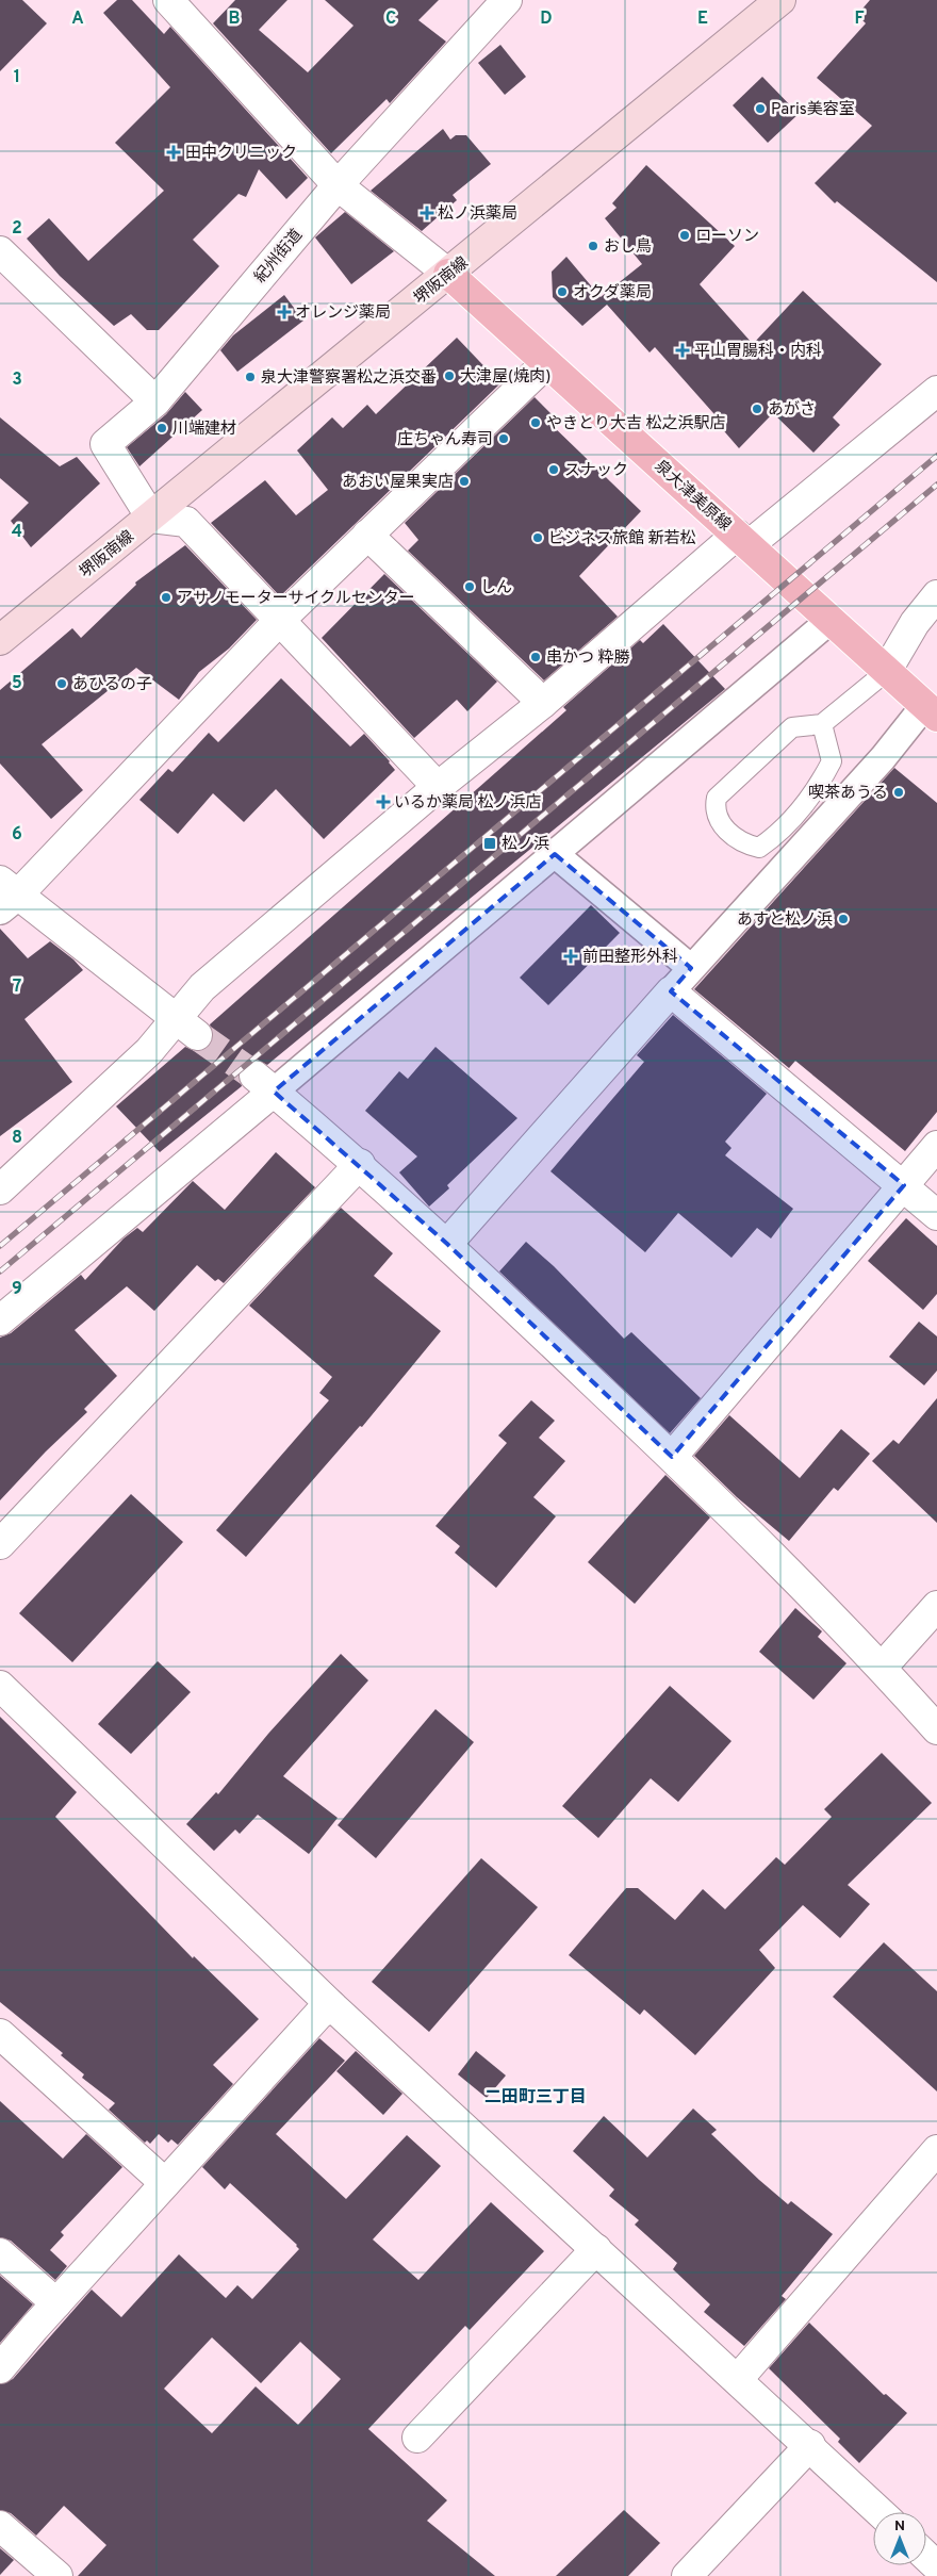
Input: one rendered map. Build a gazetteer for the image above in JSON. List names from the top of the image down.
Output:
{
  "streets": {
    "main road": ["堺阪南線", "泉大津美原線"],
    "street": ["紀州街道"]
  },
  "crossings": [
    ["紀州街道", "堺阪南線"],
    ["堺阪南線", "泉大津美原線"]
  ],
  "districts": ["二田町三丁目"],
  "places": {
    "other": [
      "Paris美容室",
      "ローソン",
      "おし鳥",
      "オクダ薬局",
      "大津屋(焼肉)",
      "泉大津警察署松之浜交番",
      "あがさ",
      "やきとり大吉 松之浜駅店",
      "川端建材",
      "庄ちゃん寿司",
      "スナック",
      "あおい屋果実店",
      "ビジネス旅館 新若松",
      "しん",
      "アサノモーターサイクルセンター",
      "串かつ 粋勝",
      "あひるの子",
      "喫茶あうる",
      "あすと松ノ浜"
    ],
    "health": [
      "田中クリニック",
      "松ノ浜薬局",
      "オレンジ薬局",
      "平山胃腸科・内科",
      "いるか薬局 松ノ浜店",
      "前田整形外科"
    ],
    "transit": ["松ノ浜"]
  },
  "north": "top",
  "grid": {
    "columns": [
      "A",
      "B",
      "C",
      "D",
      "E",
      "F"
    ],
    "rows": [
      "1",
      "2",
      "3",
      "4",
      "5",
      "6",
      "7",
      "8",
      "9"
    ]
  }
}
